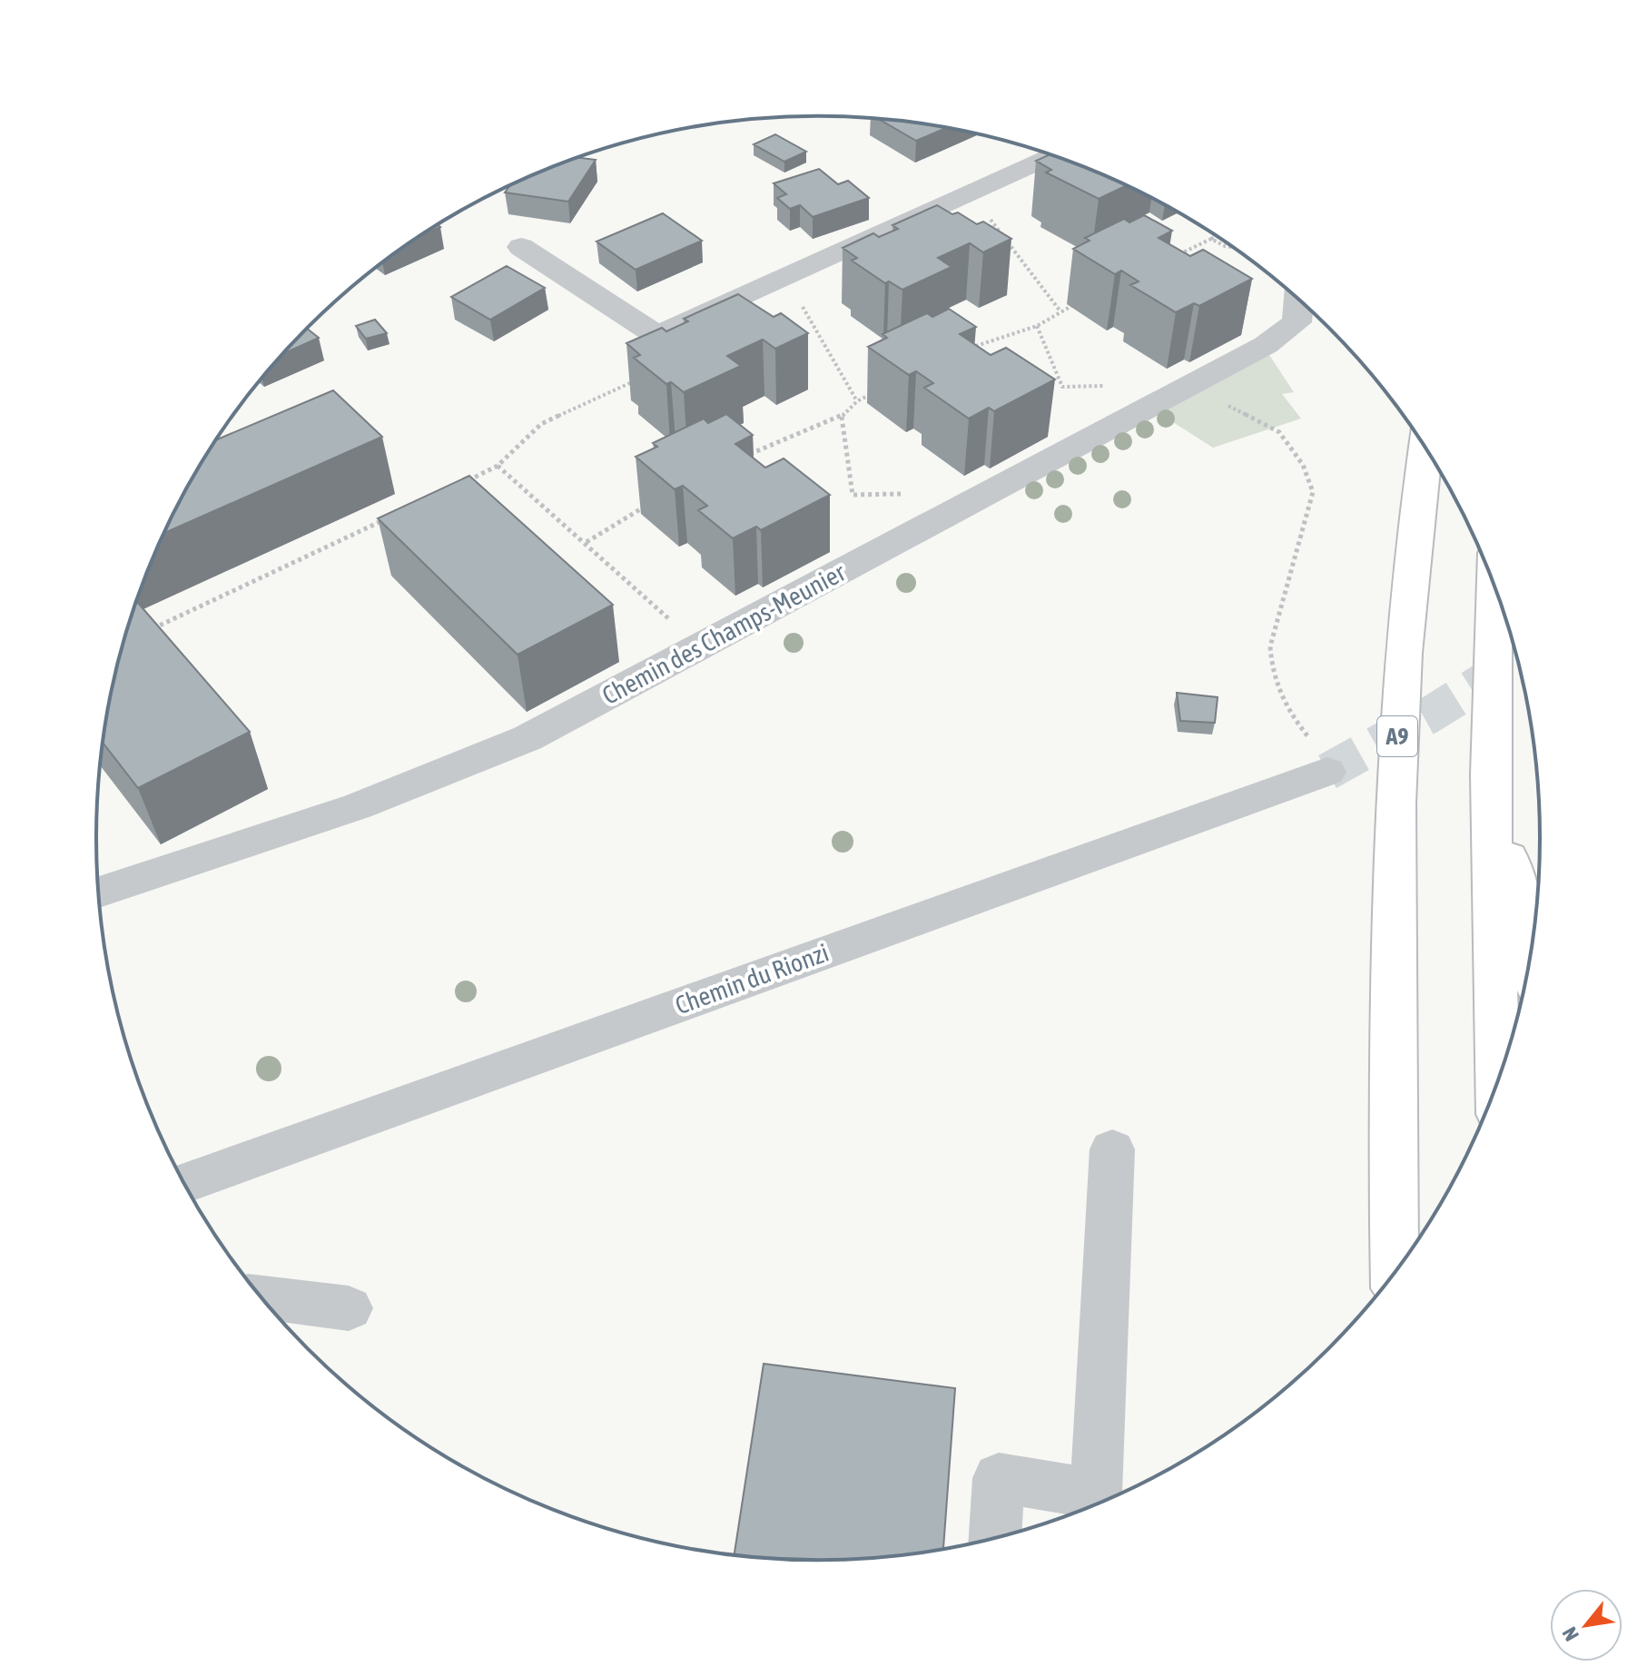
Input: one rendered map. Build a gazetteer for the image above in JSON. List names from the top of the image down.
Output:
{
  "streets": {
    "highway": ["A9"],
    "street": ["Chemin des Champs-Meunier", "Chemin du Rionzi"]
  },
  "north": "bottom left"
}
